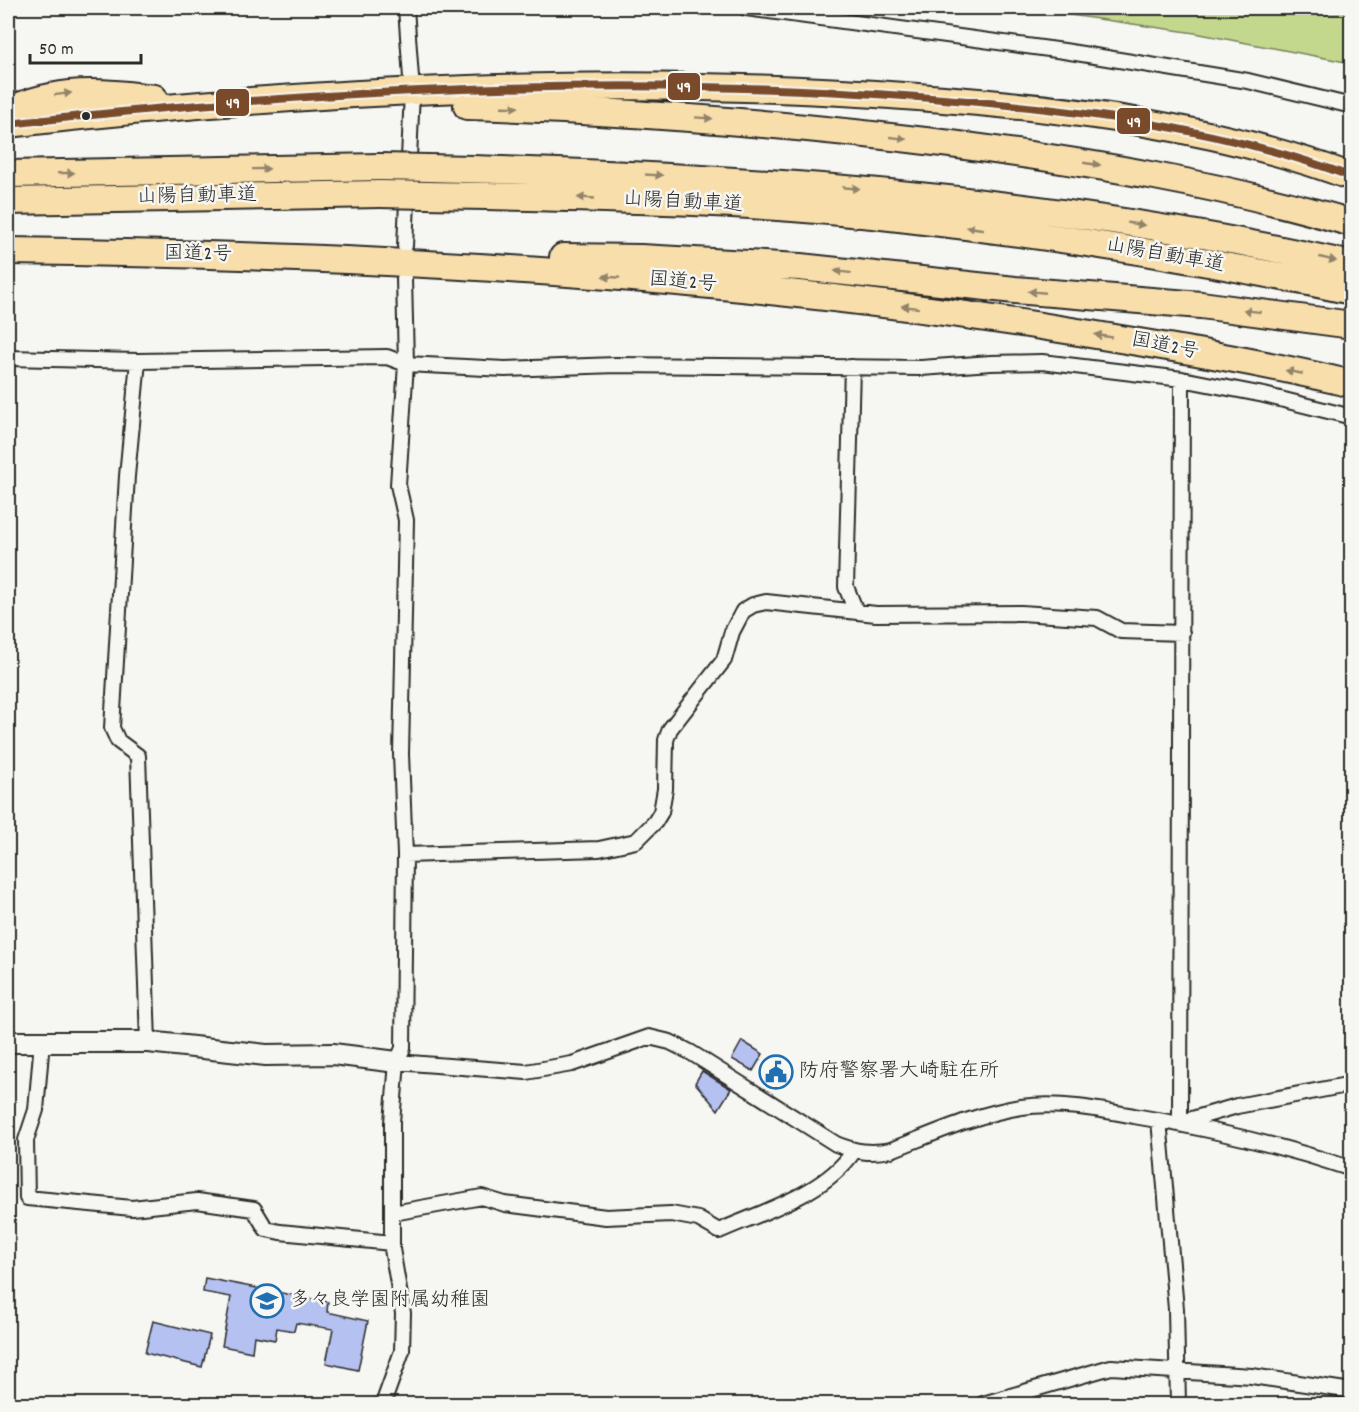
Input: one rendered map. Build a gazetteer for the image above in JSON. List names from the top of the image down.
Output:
{
  "streets": {
    "highway": ["山陽自動車道", "国道2号"]
  },
  "places": {
    "public building": ["防府警察署大崎駐在所"],
    "school or university": ["多々良学園附属幼稚園"]
  },
  "lines": ["transit line 49"],
  "scale_bar": "50 m"
}
